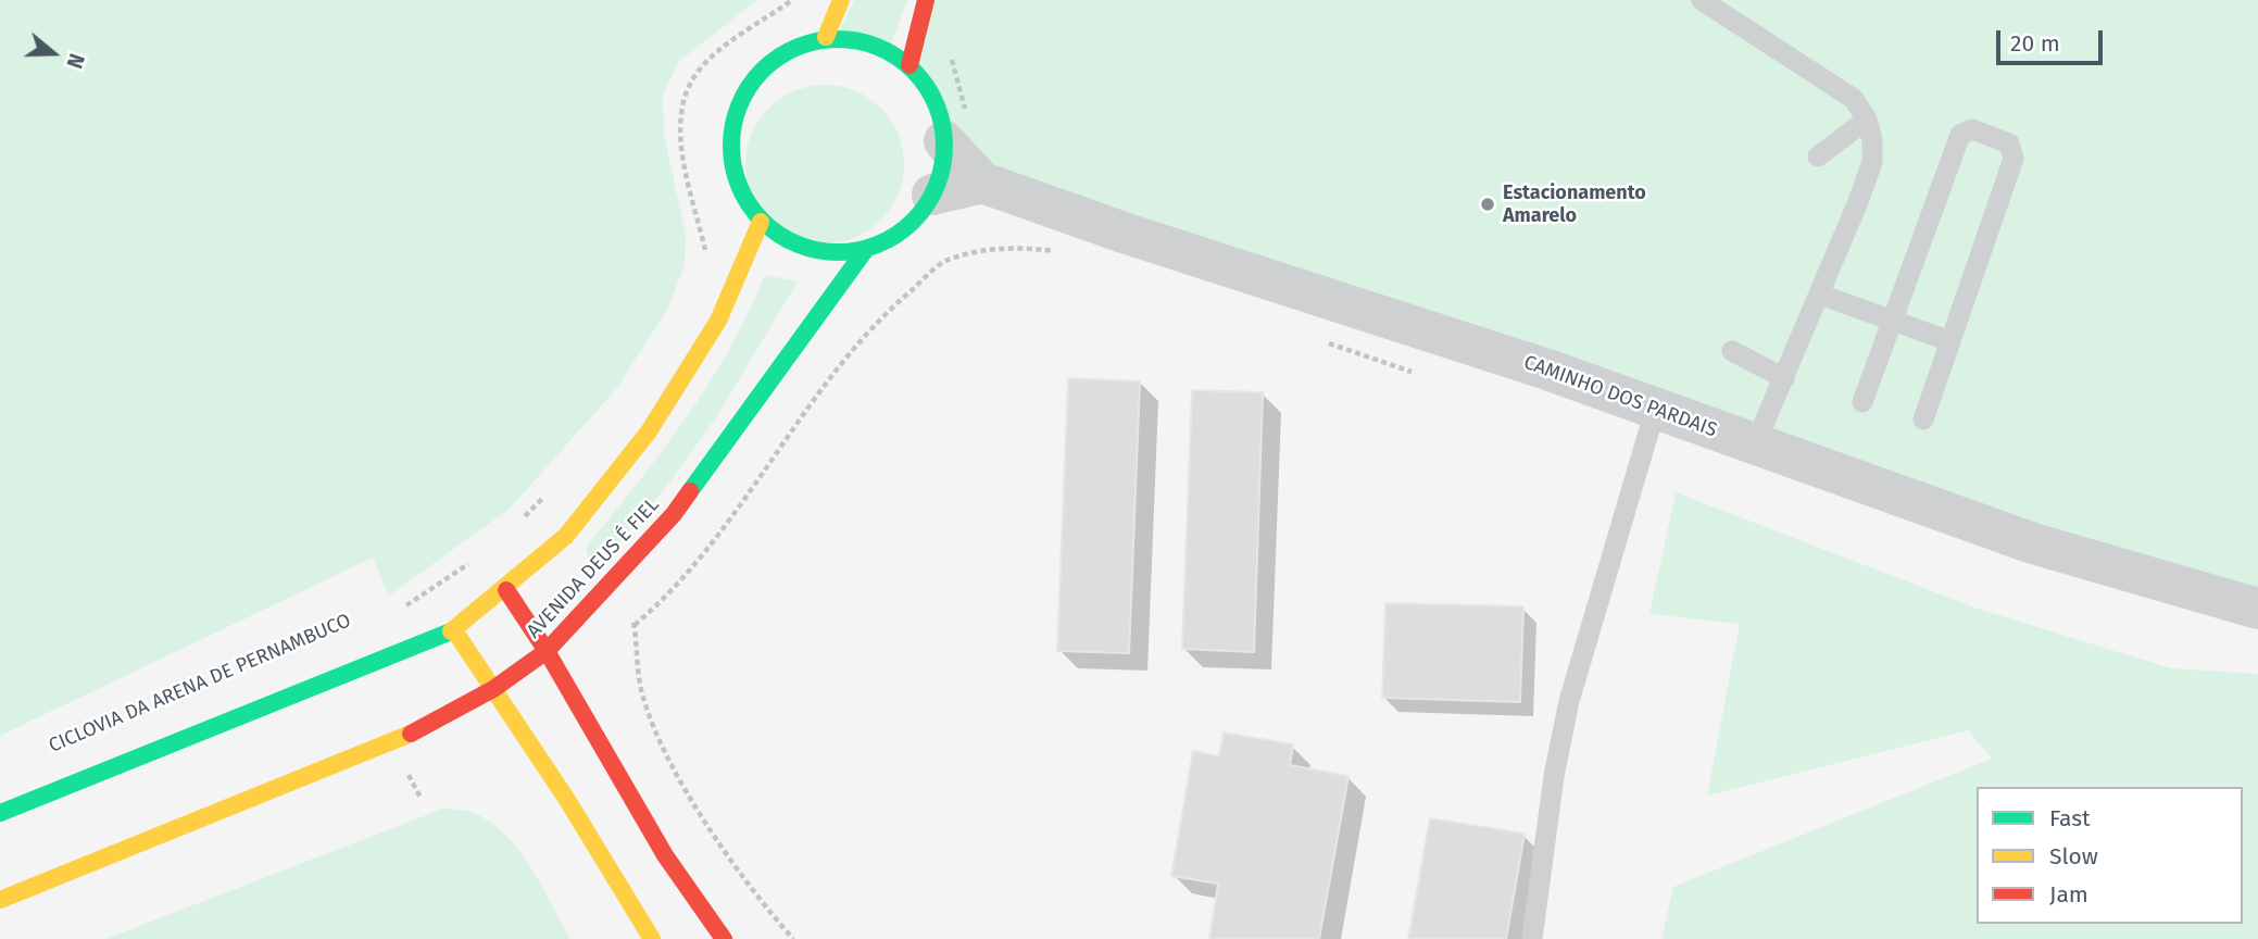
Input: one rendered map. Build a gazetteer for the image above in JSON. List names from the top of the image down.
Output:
{
  "streets": {
    "main road": ["AVENIDA DEUS É FIEL"],
    "street": ["CAMINHO DOS PARDAIS"]
  },
  "crossings": [
    ["CAMINHO DOS PARDAIS", "AVENIDA DEUS É FIEL"]
  ],
  "places": ["Estacionamento Amarelo"],
  "legend": ["Fast", "Slow", "Jam"],
  "scale_bar": "20 m",
  "north": "right"
}
